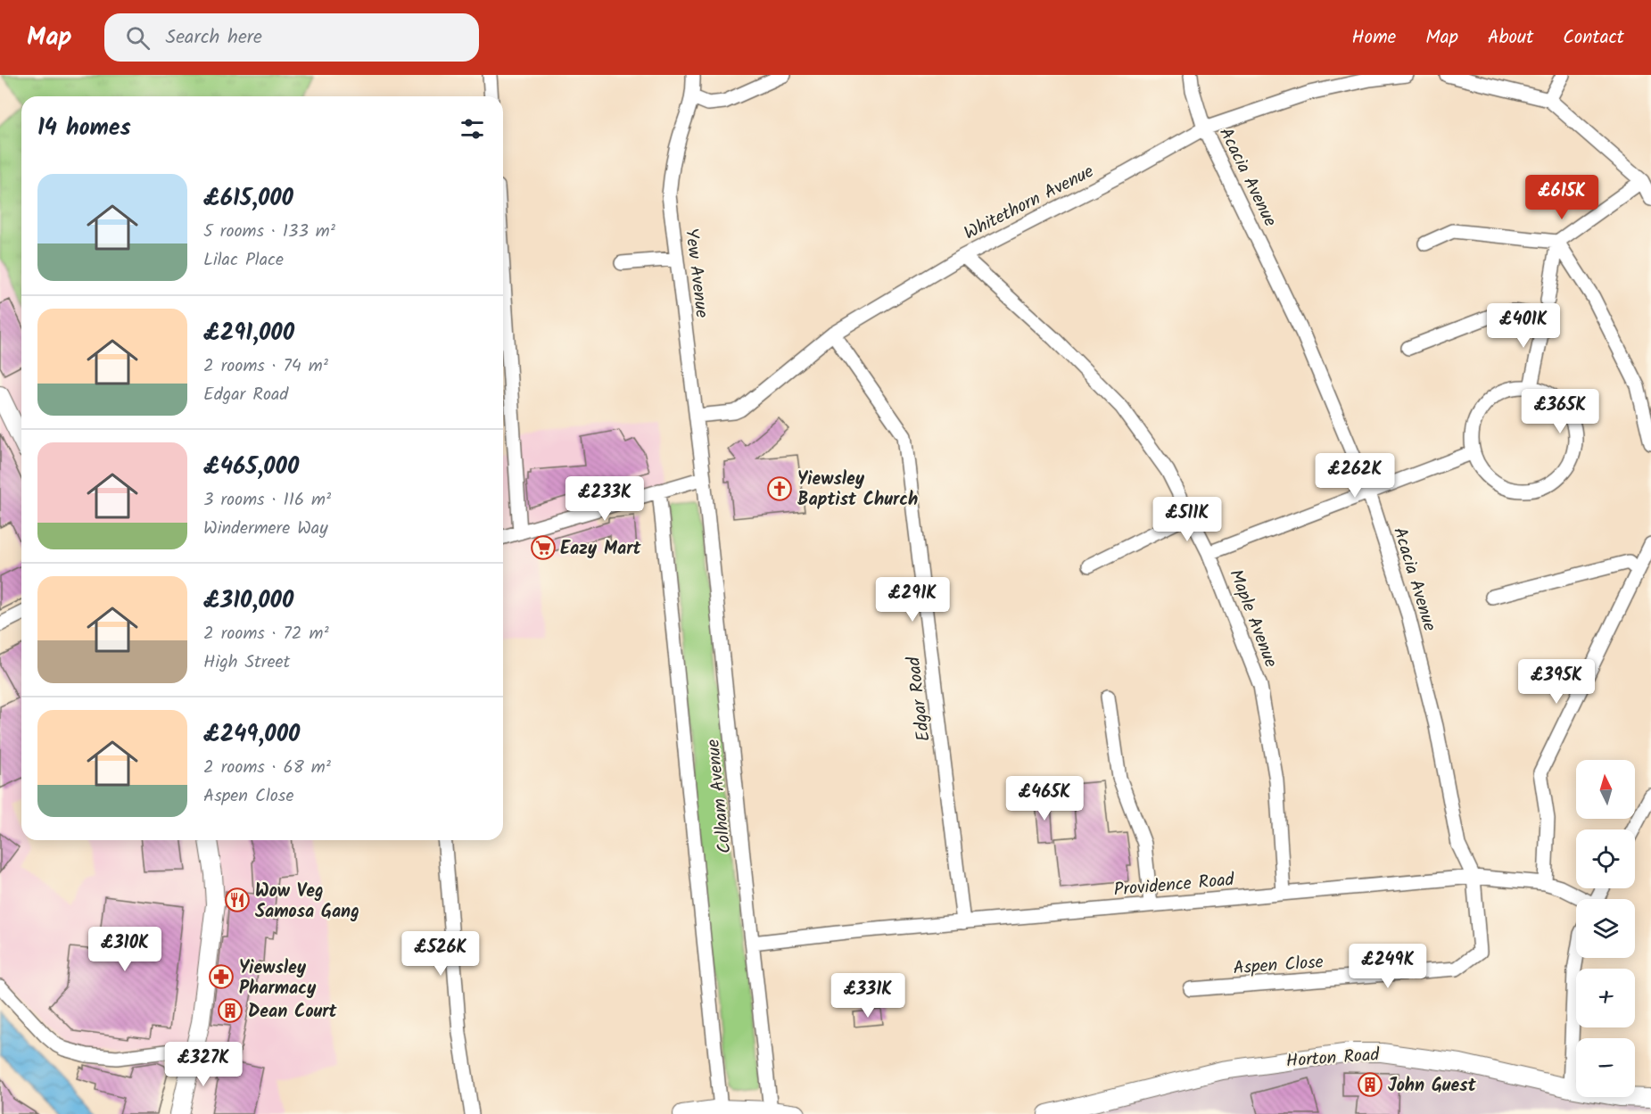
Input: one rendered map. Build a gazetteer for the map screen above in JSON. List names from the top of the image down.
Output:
{
  "streets": {
    "street": [
      "Acacia Avenue",
      "Whitethorn Avenue",
      "Yew Avenue",
      "Maple Avenue",
      "Edgar Road",
      "Colham Avenue",
      "Providence Road",
      "Aspen Close",
      "Horton Road"
    ]
  },
  "crossings": [
    ["Acacia Avenue", "Whitethorn Avenue"],
    ["Acacia Avenue", "Providence Road"],
    ["Acacia Avenue", "Aspen Close"],
    ["Whitethorn Avenue", "Yew Avenue"],
    ["Whitethorn Avenue", "Maple Avenue"],
    ["Whitethorn Avenue", "Edgar Road"],
    ["Yew Avenue", "Colham Avenue"],
    ["Maple Avenue", "Providence Road"],
    ["Edgar Road", "Providence Road"],
    ["Colham Avenue", "Providence Road"],
    ["Providence Road", "Aspen Close"]
  ],
  "places": {
    "church": ["Yiewsley Baptist Church"],
    "supermarket": ["Eazy Mart"],
    "restaurant": ["Wow Veg Samosa Gang"],
    "pharmacy": ["Yiewsley Pharmacy"],
    "building": ["Dean Court", "John Guest"]
  },
  "north": "top",
  "page": {
    "header": "Map",
    "search": "Search here",
    "nav": [
      "Home",
      "Map",
      "About",
      "Contact"
    ],
    "heading": "14 homes",
    "list": [
      {
        "name": "£615,000",
        "note": "5 rooms · 133 m² · Lilac Place"
      },
      {
        "name": "£291,000",
        "note": "2 rooms · 74 m² · Edgar Road"
      },
      {
        "name": "£465,000",
        "note": "3 rooms · 116 m² · Windermere Way"
      },
      {
        "name": "£310,000",
        "note": "2 rooms · 72 m² · High Street"
      },
      {
        "name": "£249,000",
        "note": "2 rooms · 68 m² · Aspen Close"
      }
    ],
    "price": [
      "£615K",
      "£401K",
      "£365K",
      "£262K",
      "£233K",
      "£511K",
      "£291K",
      "£395K",
      "£465K",
      "£310K",
      "£526K",
      "£249K",
      "£331K",
      "£327K"
    ],
    "map_buttons": ["+", "−"]
  }
}
